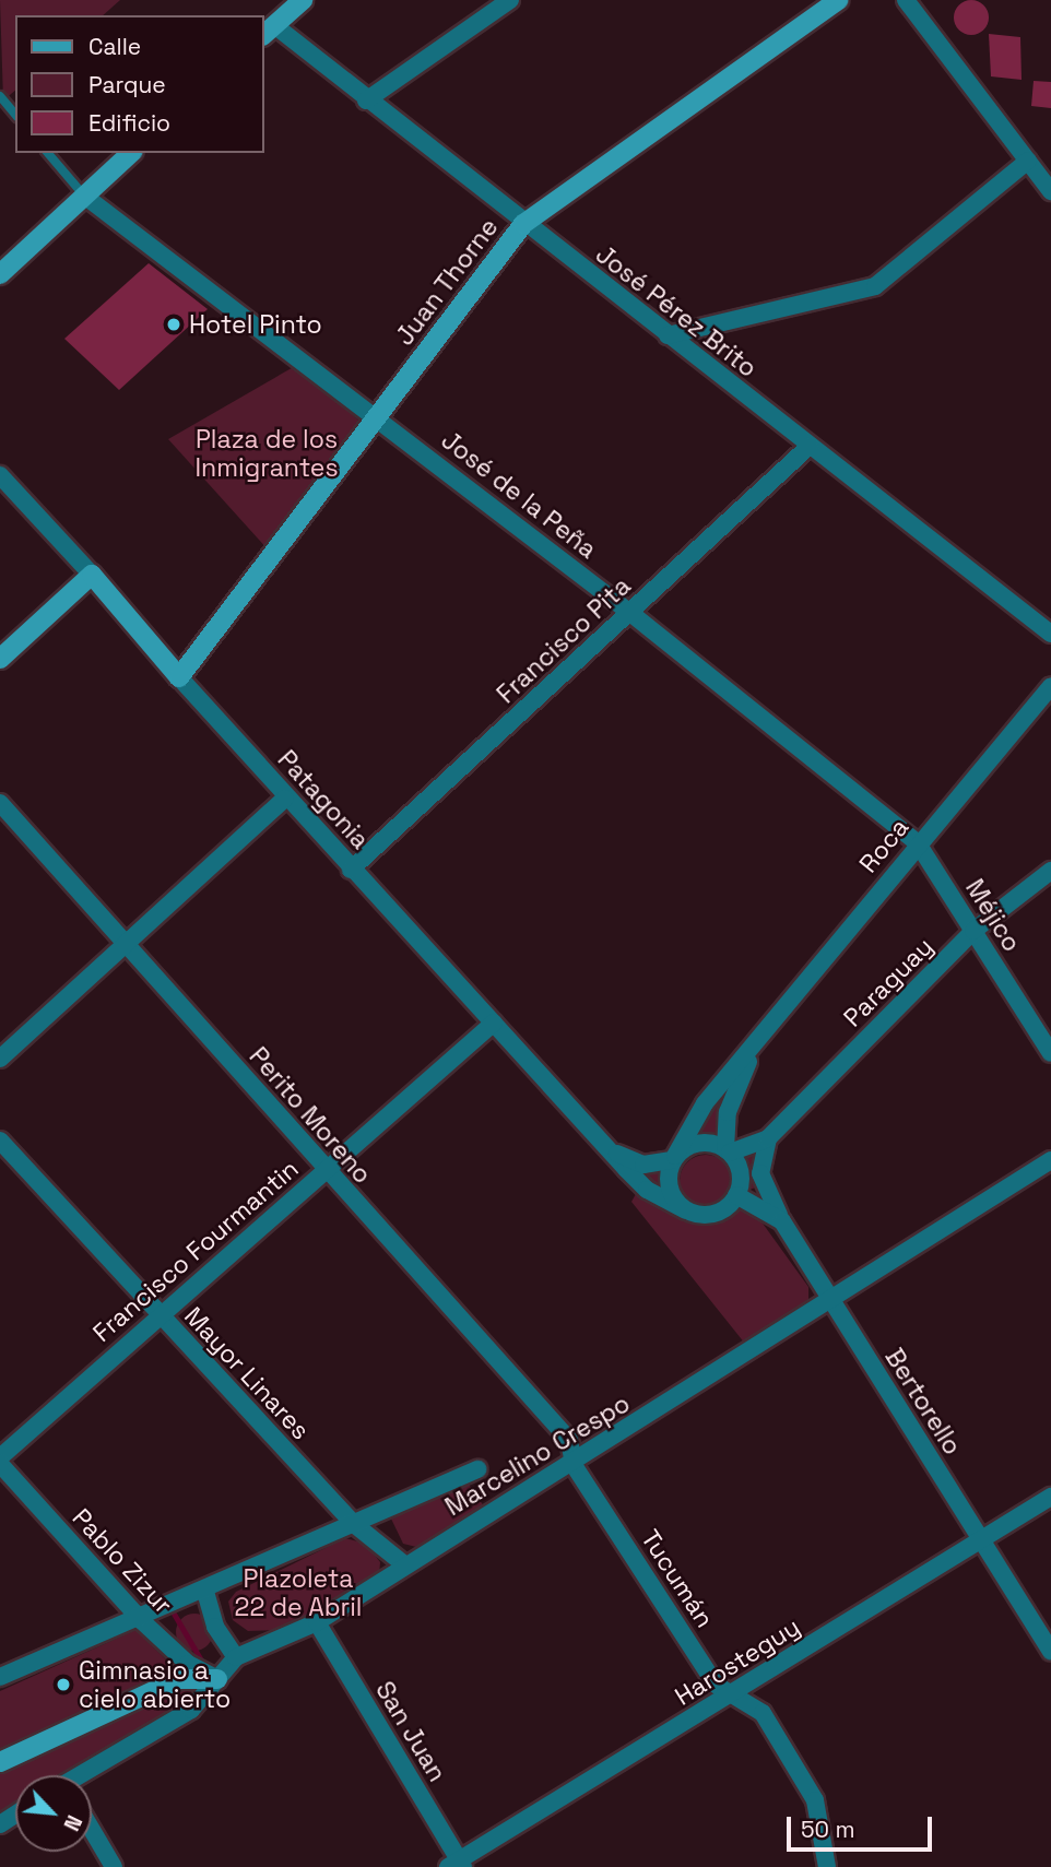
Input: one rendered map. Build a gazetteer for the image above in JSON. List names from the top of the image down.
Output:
{
  "streets": {
    "street": [
      "Juan Thorne",
      "José Pérez Brito",
      "José de la Peña",
      "Francisco Pita",
      "Patagonia",
      "Roca",
      "Méjico",
      "Paraguay",
      "Perito Moreno",
      "Francisco Fourmantin",
      "Mayor Linares",
      "Bertorello",
      "Marcelino Crespo",
      "Pablo Zizur",
      "Tucumán",
      "Harosteguy",
      "San Juan"
    ]
  },
  "crossings": [
    ["Juan Thorne", "José Pérez Brito"],
    ["Juan Thorne", "José de la Peña"],
    ["Juan Thorne", "Patagonia"],
    ["José Pérez Brito", "Francisco Pita"],
    ["José de la Peña", "Francisco Pita"],
    ["José de la Peña", "Roca"],
    ["José de la Peña", "Méjico"],
    ["Francisco Pita", "Patagonia"],
    ["Patagonia", "Paraguay"],
    ["Patagonia", "Francisco Fourmantin"],
    ["Patagonia", "Bertorello"],
    ["Roca", "Méjico"],
    ["Méjico", "Paraguay"],
    ["Paraguay", "Bertorello"],
    ["Perito Moreno", "Francisco Fourmantin"],
    ["Perito Moreno", "Marcelino Crespo"],
    ["Perito Moreno", "Tucumán"],
    ["Francisco Fourmantin", "Mayor Linares"],
    ["Mayor Linares", "Marcelino Crespo"],
    ["Bertorello", "Marcelino Crespo"],
    ["Bertorello", "Harosteguy"],
    ["Marcelino Crespo", "Pablo Zizur"],
    ["Marcelino Crespo", "Tucumán"],
    ["Marcelino Crespo", "San Juan"],
    ["Tucumán", "Harosteguy"],
    ["Harosteguy", "San Juan"]
  ],
  "parks": ["Plaza de los Inmigrantes", "Plazoleta 22 de Abril"],
  "places": ["Hotel Pinto", "Gimnasio a cielo abierto"],
  "legend": ["Calle", "Parque", "Edificio"],
  "scale_bar": "50 m",
  "north": "bottom right"
}
